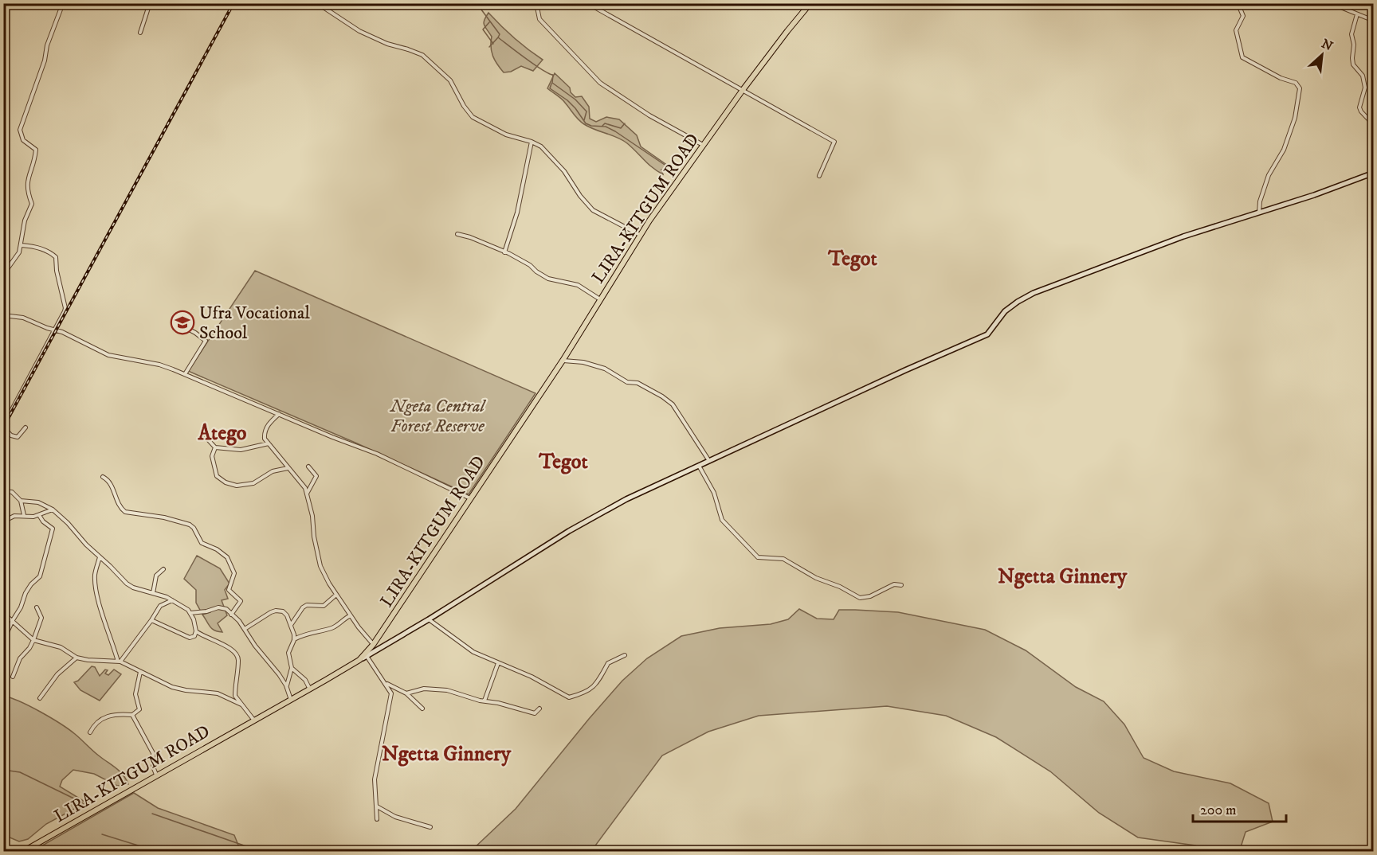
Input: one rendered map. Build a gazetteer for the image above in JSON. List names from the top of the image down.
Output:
{
  "streets": {
    "main road": ["LIRA-KITGUM ROAD"]
  },
  "districts": [
    "Tegot",
    "Atego",
    "Tegot",
    "Ngetta Ginnery",
    "Ngetta Ginnery"
  ],
  "parks": ["Ngeta Central Forest Reserve"],
  "places": {
    "school or university": ["Ufra Vocational School"]
  },
  "scale_bar": "200 m",
  "north": "top right"
}
